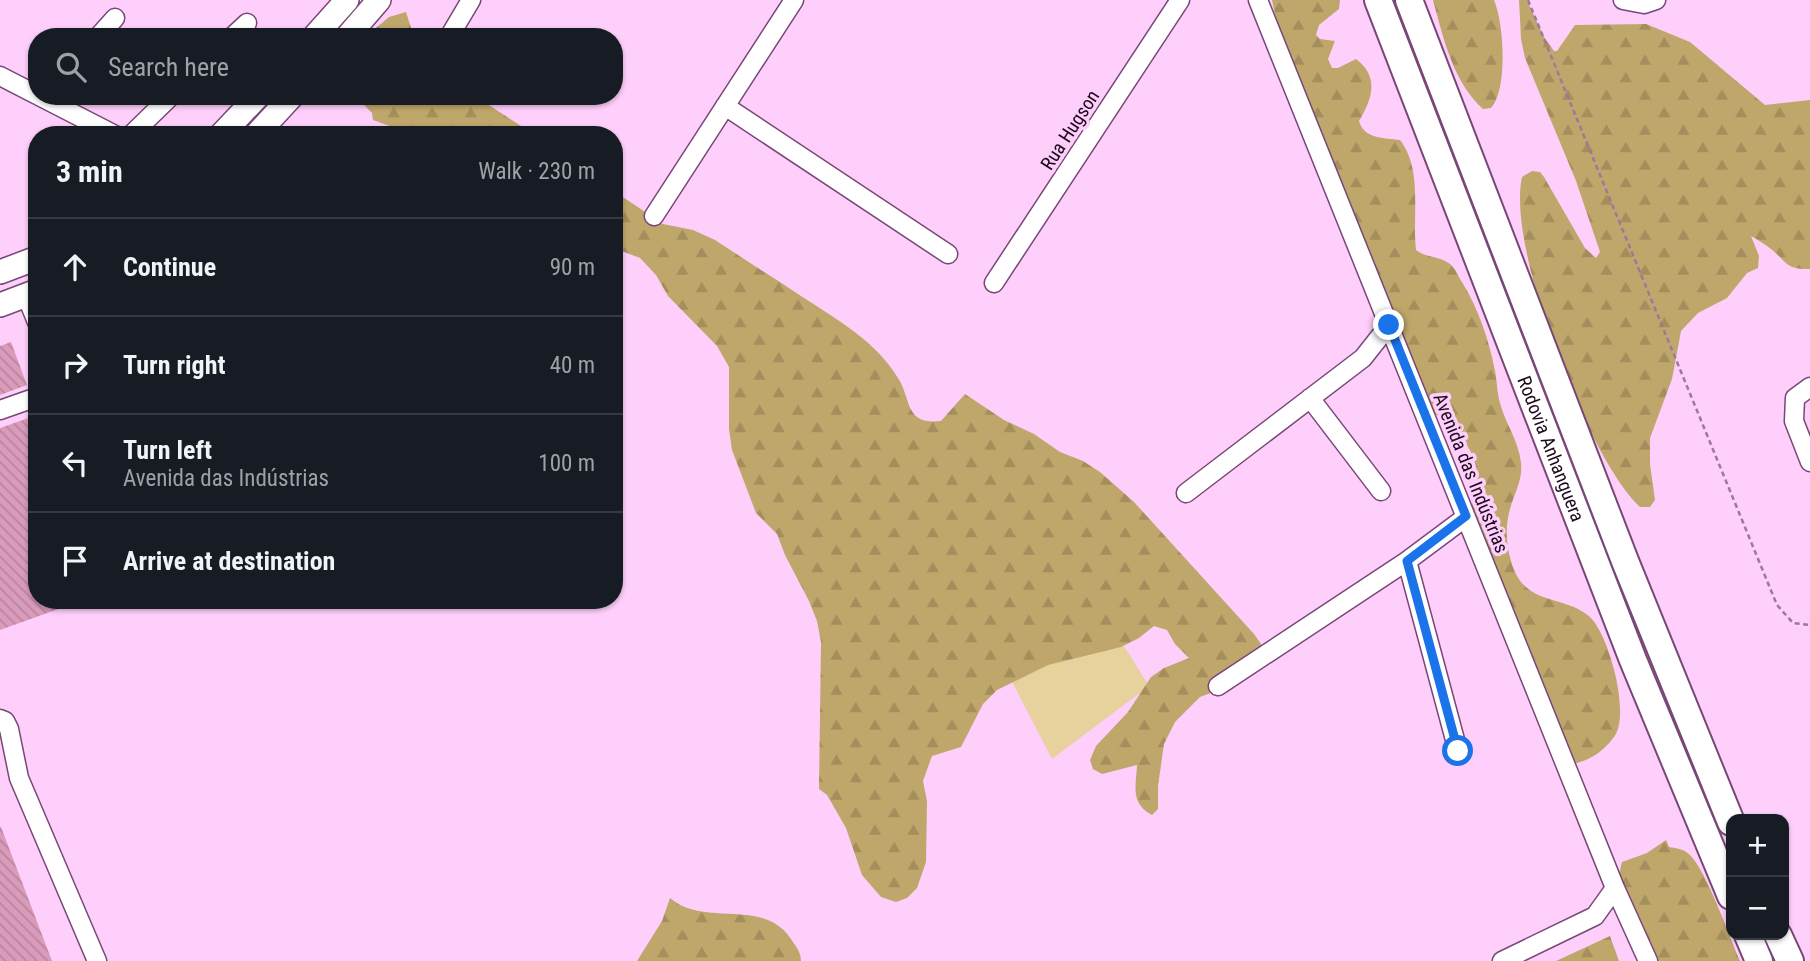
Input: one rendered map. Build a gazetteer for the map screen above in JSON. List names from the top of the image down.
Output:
{
  "streets": {
    "highway": ["Rodovia Anhanguera"],
    "street": ["Rua Hugson", "Avenida das Indústrias"]
  },
  "page": {
    "search": "Search here",
    "heading": ["3 min", "Walk · 230 m"],
    "list": [
      ["Continue", "90 m"],
      ["Turn right", "40 m"],
      ["Turn left", "Avenida das Indústrias", "100 m"],
      "Arrive at destination"
    ],
    "map_buttons": ["+", "−"]
  }
}
